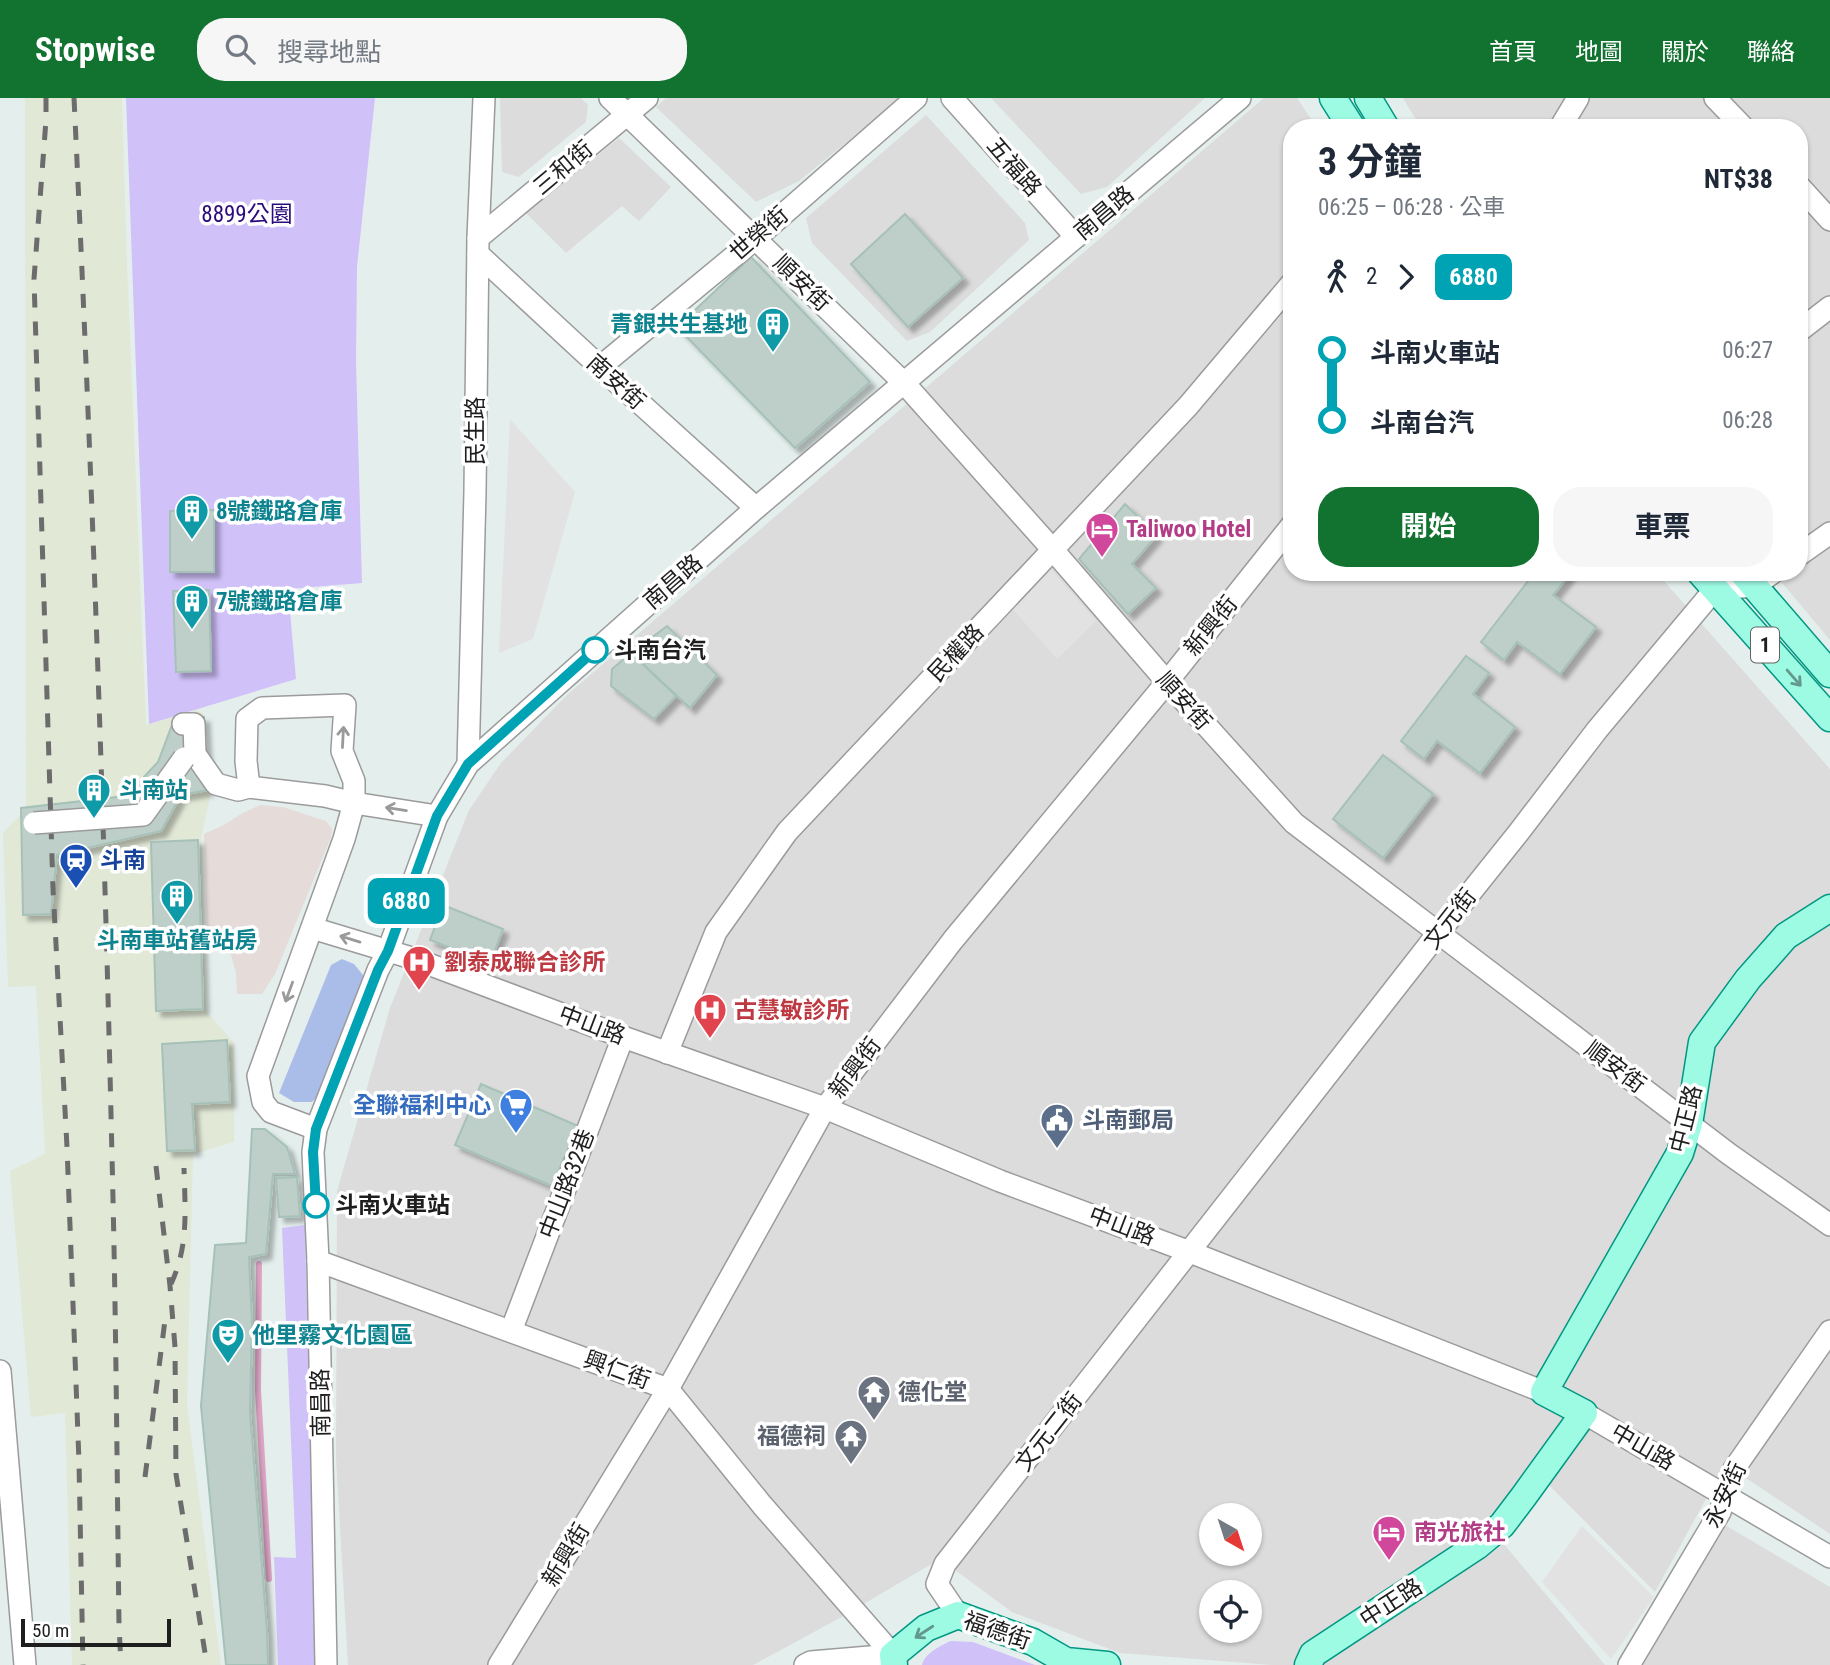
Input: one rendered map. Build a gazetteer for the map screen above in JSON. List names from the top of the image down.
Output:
{
  "streets": {
    "main road": [
      "1",
      "中山路",
      "中正路",
      "福德街"
    ],
    "street": [
      "五福路",
      "三和街",
      "南昌路",
      "世榮街",
      "順安街",
      "南安街",
      "民生路",
      "新興街",
      "民權路",
      "文元街",
      "中山路32巷",
      "興仁街",
      "文元二街",
      "永安街"
    ]
  },
  "crossings": [
    ["五福路", "南昌路"],
    ["三和街", "順安街"],
    ["三和街", "南安街"],
    ["三和街", "民生路"],
    ["南昌路", "順安街"],
    ["南昌路", "南安街"],
    ["南昌路", "民生路"],
    ["南昌路", "中山路"],
    ["南昌路", "興仁街"],
    ["世榮街", "順安街"],
    ["世榮街", "南安街"],
    ["順安街", "新興街"],
    ["順安街", "民權路"],
    ["順安街", "文元街"],
    ["順安街", "中正路"],
    ["南安街", "民生路"],
    ["新興街", "中山路"],
    ["新興街", "興仁街"],
    ["1", "文元街"],
    ["民權路", "中山路"],
    ["文元街", "中山路"],
    ["文元街", "文元二街"],
    ["中山路", "中正路"],
    ["中山路", "中山路32巷"],
    ["中山路", "文元二街"],
    ["中山路", "永安街"],
    ["中山路32巷", "興仁街"],
    ["興仁街", "福德街"],
    ["文元二街", "福德街"]
  ],
  "parks": ["8899公園"],
  "places": {
    "building": [
      "青銀共生基地",
      "8號鐵路倉庫",
      "7號鐵路倉庫",
      "斗南站",
      "斗南車站舊站房"
    ],
    "hotel": ["Taliwoo Hotel", "南光旅社"],
    "other": ["斗南台汽", "斗南火車站"],
    "station": ["斗南"],
    "hospital": ["劉泰成聯合診所", "古慧敏診所"],
    "supermarket": ["全聯福利中心"],
    "public building": ["斗南郵局"],
    "theatre": ["他里霧文化園區"],
    "temple": ["德化堂", "福德祠"]
  },
  "lines": ["bus line 6880"],
  "scale_bar": "50 m",
  "north": "bottom right",
  "page": {
    "header": "Stopwise",
    "search": "搜尋地點",
    "nav": [
      "首頁",
      "地圖",
      "關於",
      "聯絡"
    ],
    "on_map": "6880",
    "heading": ["3 分鐘", "06:25 – 06:28 · 公車", "NT$38"],
    "legs": ["2", "6880"],
    "list": [
      {
        "name": "斗南火車站",
        "value": "06:27"
      },
      {
        "name": "斗南台汽",
        "value": "06:28"
      }
    ],
    "buttons": ["開始", "車票"],
    "scale": "50 m"
  }
}
